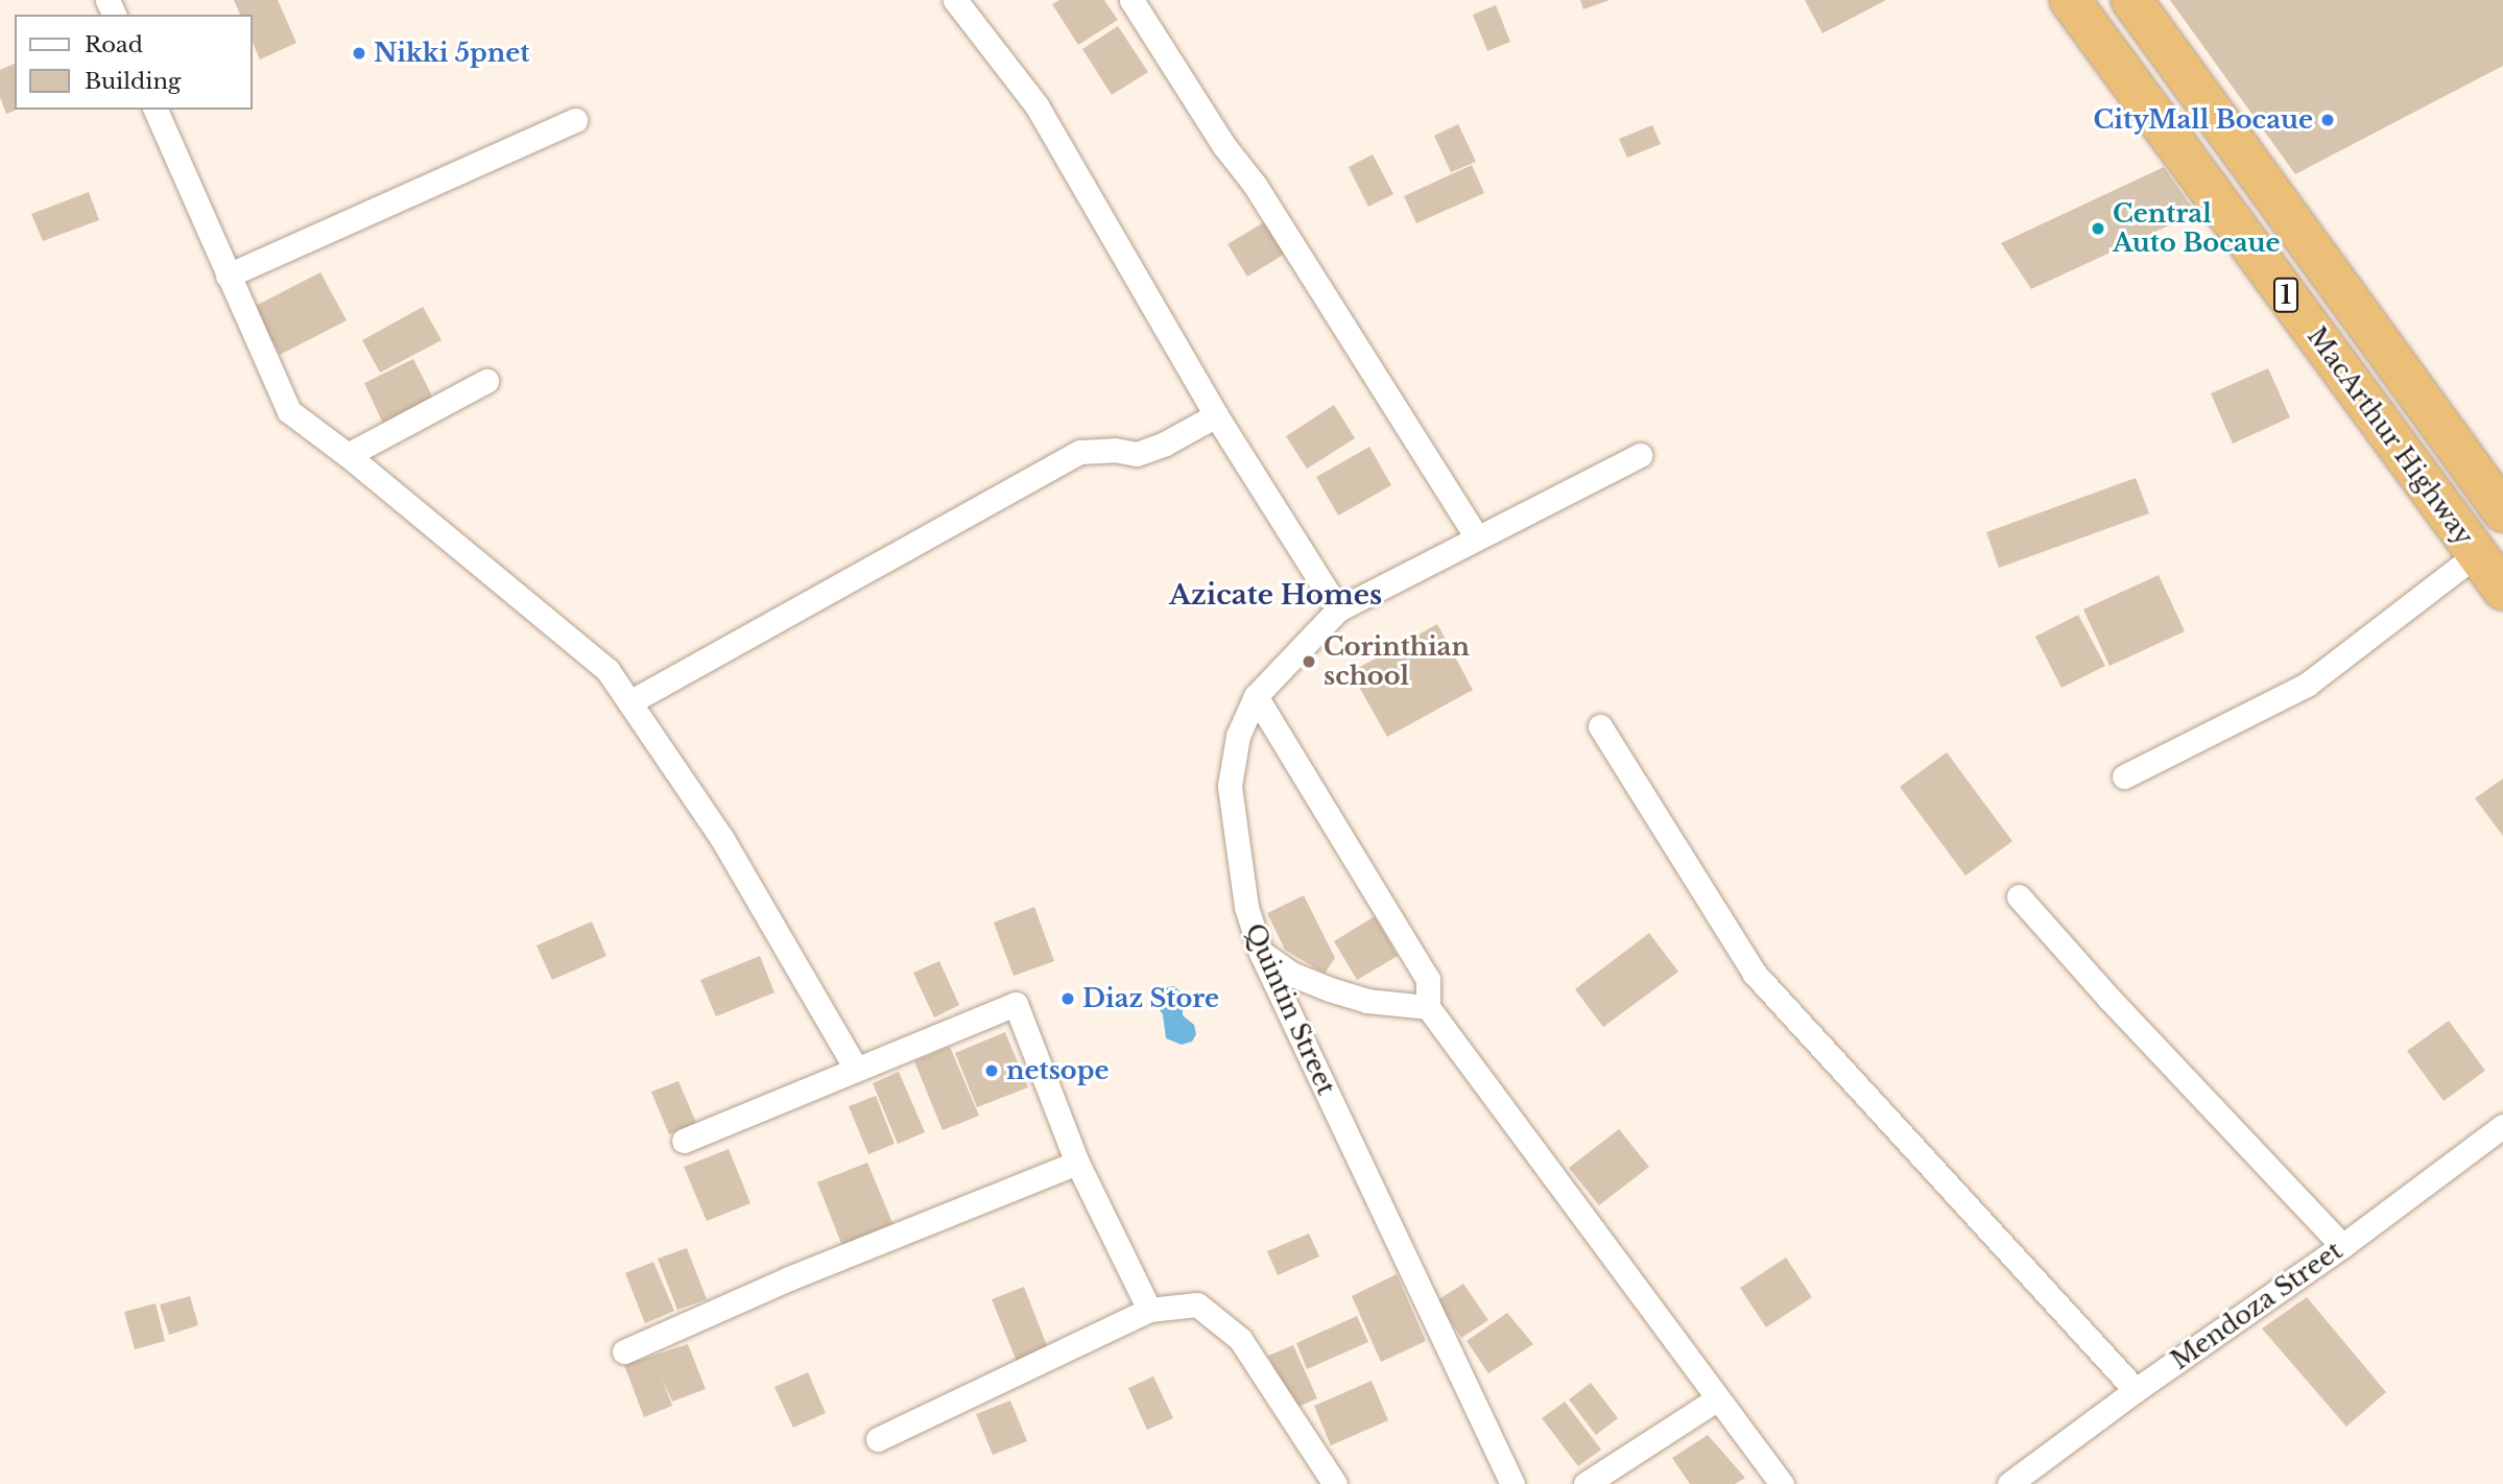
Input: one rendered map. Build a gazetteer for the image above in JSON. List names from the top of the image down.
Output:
{
  "streets": {
    "highway": ["1", "MacArthur Highway"],
    "street": ["Quintin Street", "Mendoza Street"]
  },
  "districts": ["Azicate Homes"],
  "places": [
    "Nikki 5pnet",
    "CityMall Bocaue",
    "Central Auto Bocaue",
    "Corinthian school",
    "Diaz Store",
    "netsope"
  ],
  "legend": ["Road", "Building"]
}
